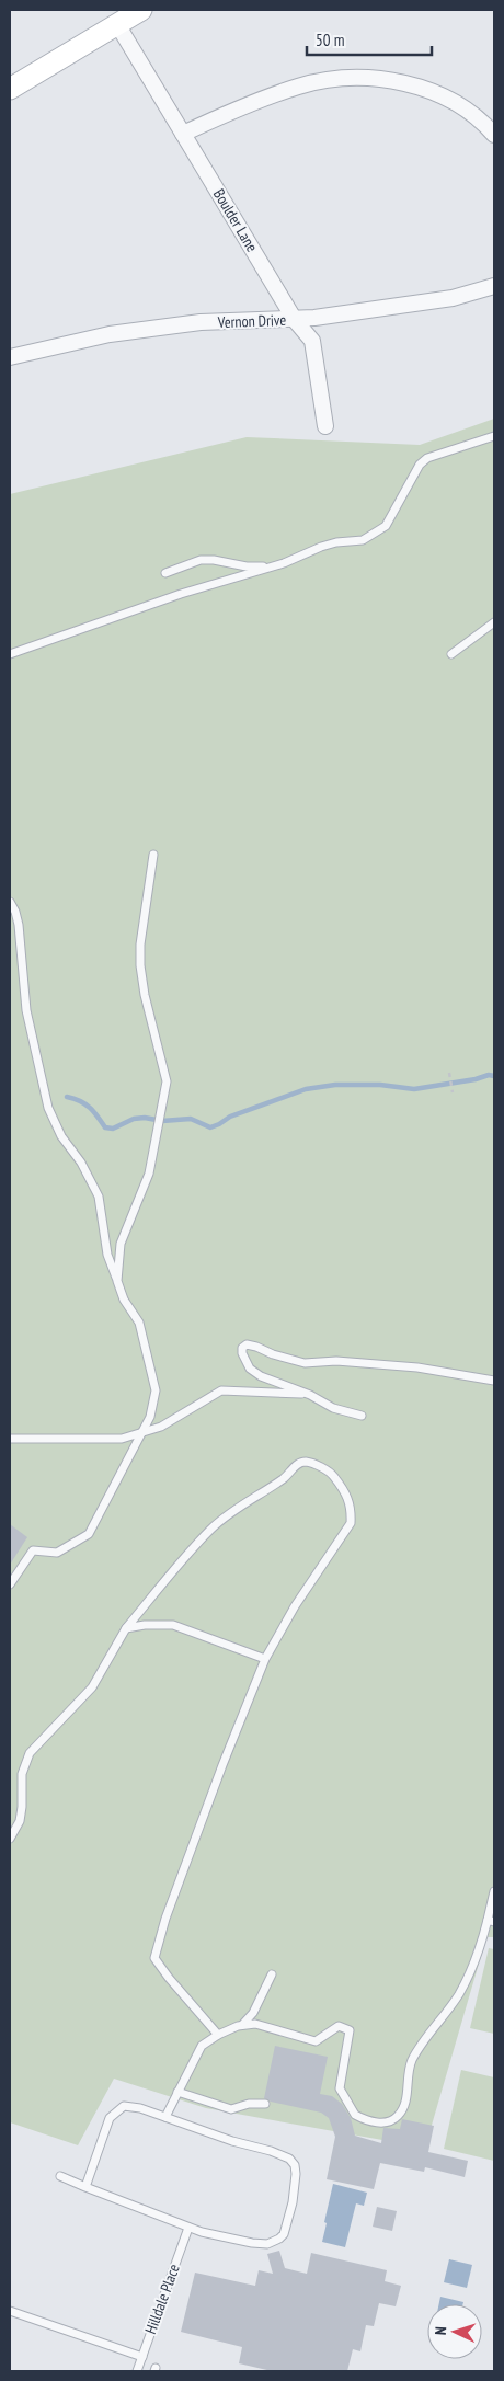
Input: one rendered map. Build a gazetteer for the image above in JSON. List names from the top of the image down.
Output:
{
  "streets": {
    "street": ["Boulder Lane", "Vernon Drive"],
    "lane": ["Hilldale Place"]
  },
  "crossings": [
    ["Boulder Lane", "Vernon Drive"]
  ],
  "scale_bar": "50 m",
  "north": "left"
}
